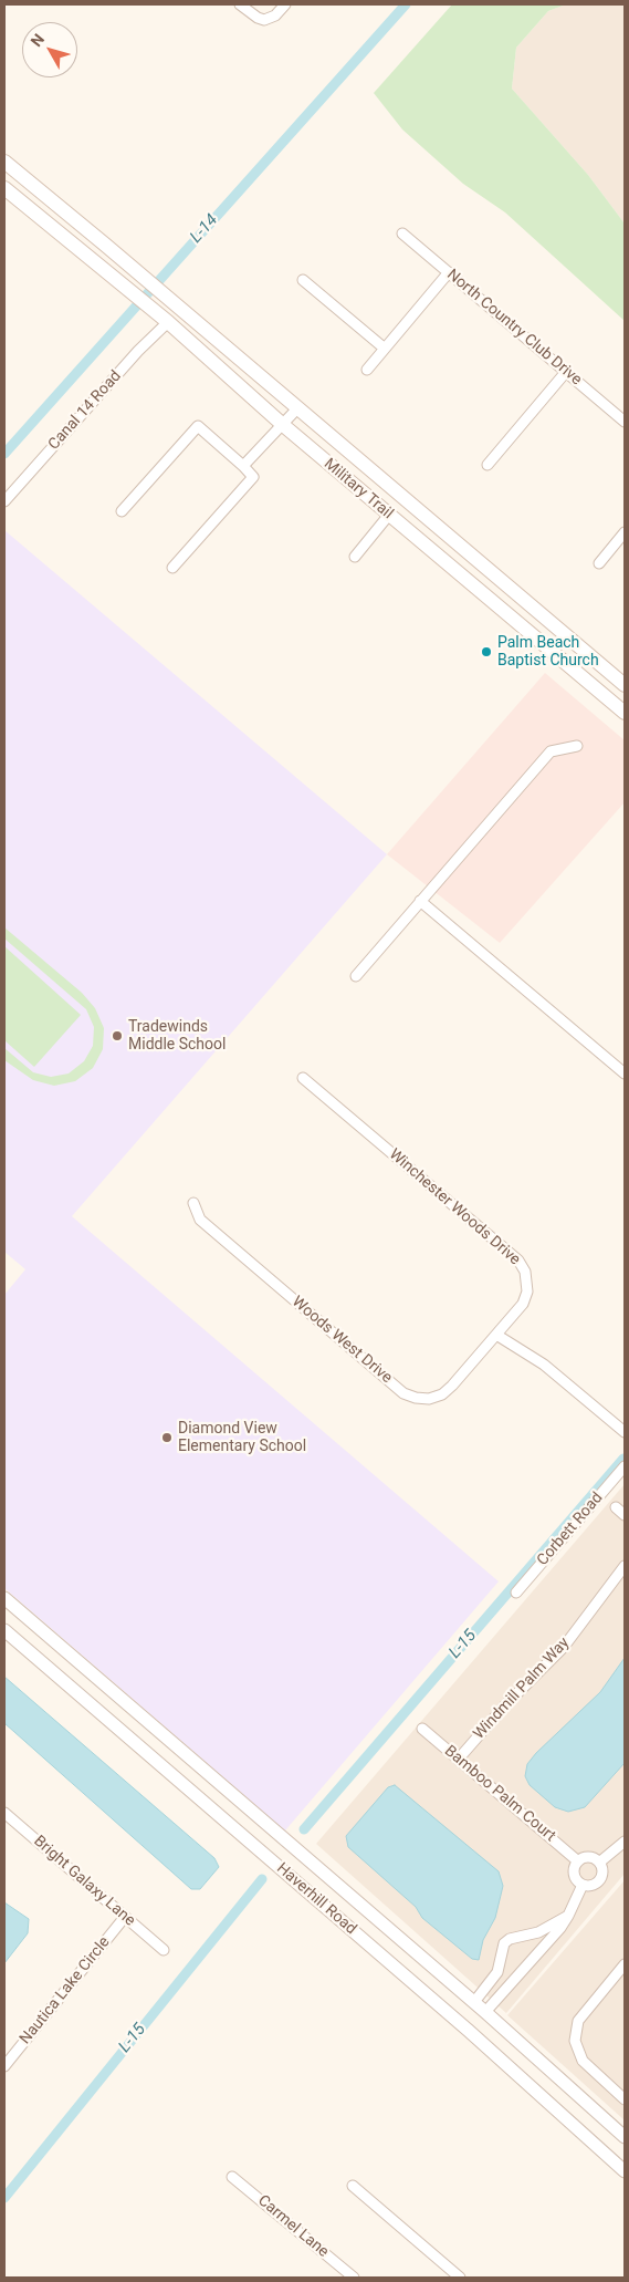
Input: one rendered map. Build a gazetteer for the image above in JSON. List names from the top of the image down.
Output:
{
  "streets": {
    "main road": ["Military Trail"],
    "street": [
      "North Country Club Drive",
      "Canal 14 Road",
      "Winchester Woods Drive",
      "Woods West Drive",
      "Corbett Road",
      "Windmill Palm Way",
      "Bamboo Palm Court",
      "Bright Galaxy Lane",
      "Haverhill Road",
      "Nautica Lake Circle",
      "Carmel Lane"
    ]
  },
  "crossings": [
    ["Canal 14 Road", "Military Trail"],
    ["Winchester Woods Drive", "Woods West Drive"],
    ["Windmill Palm Way", "Bamboo Palm Court"],
    ["Bright Galaxy Lane", "Nautica Lake Circle"]
  ],
  "water": ["L-14", "L-15"],
  "places": ["Palm Beach Baptist Church", "Tradewinds Middle School", "Diamond View Elementary School"],
  "north": "top left"
}
